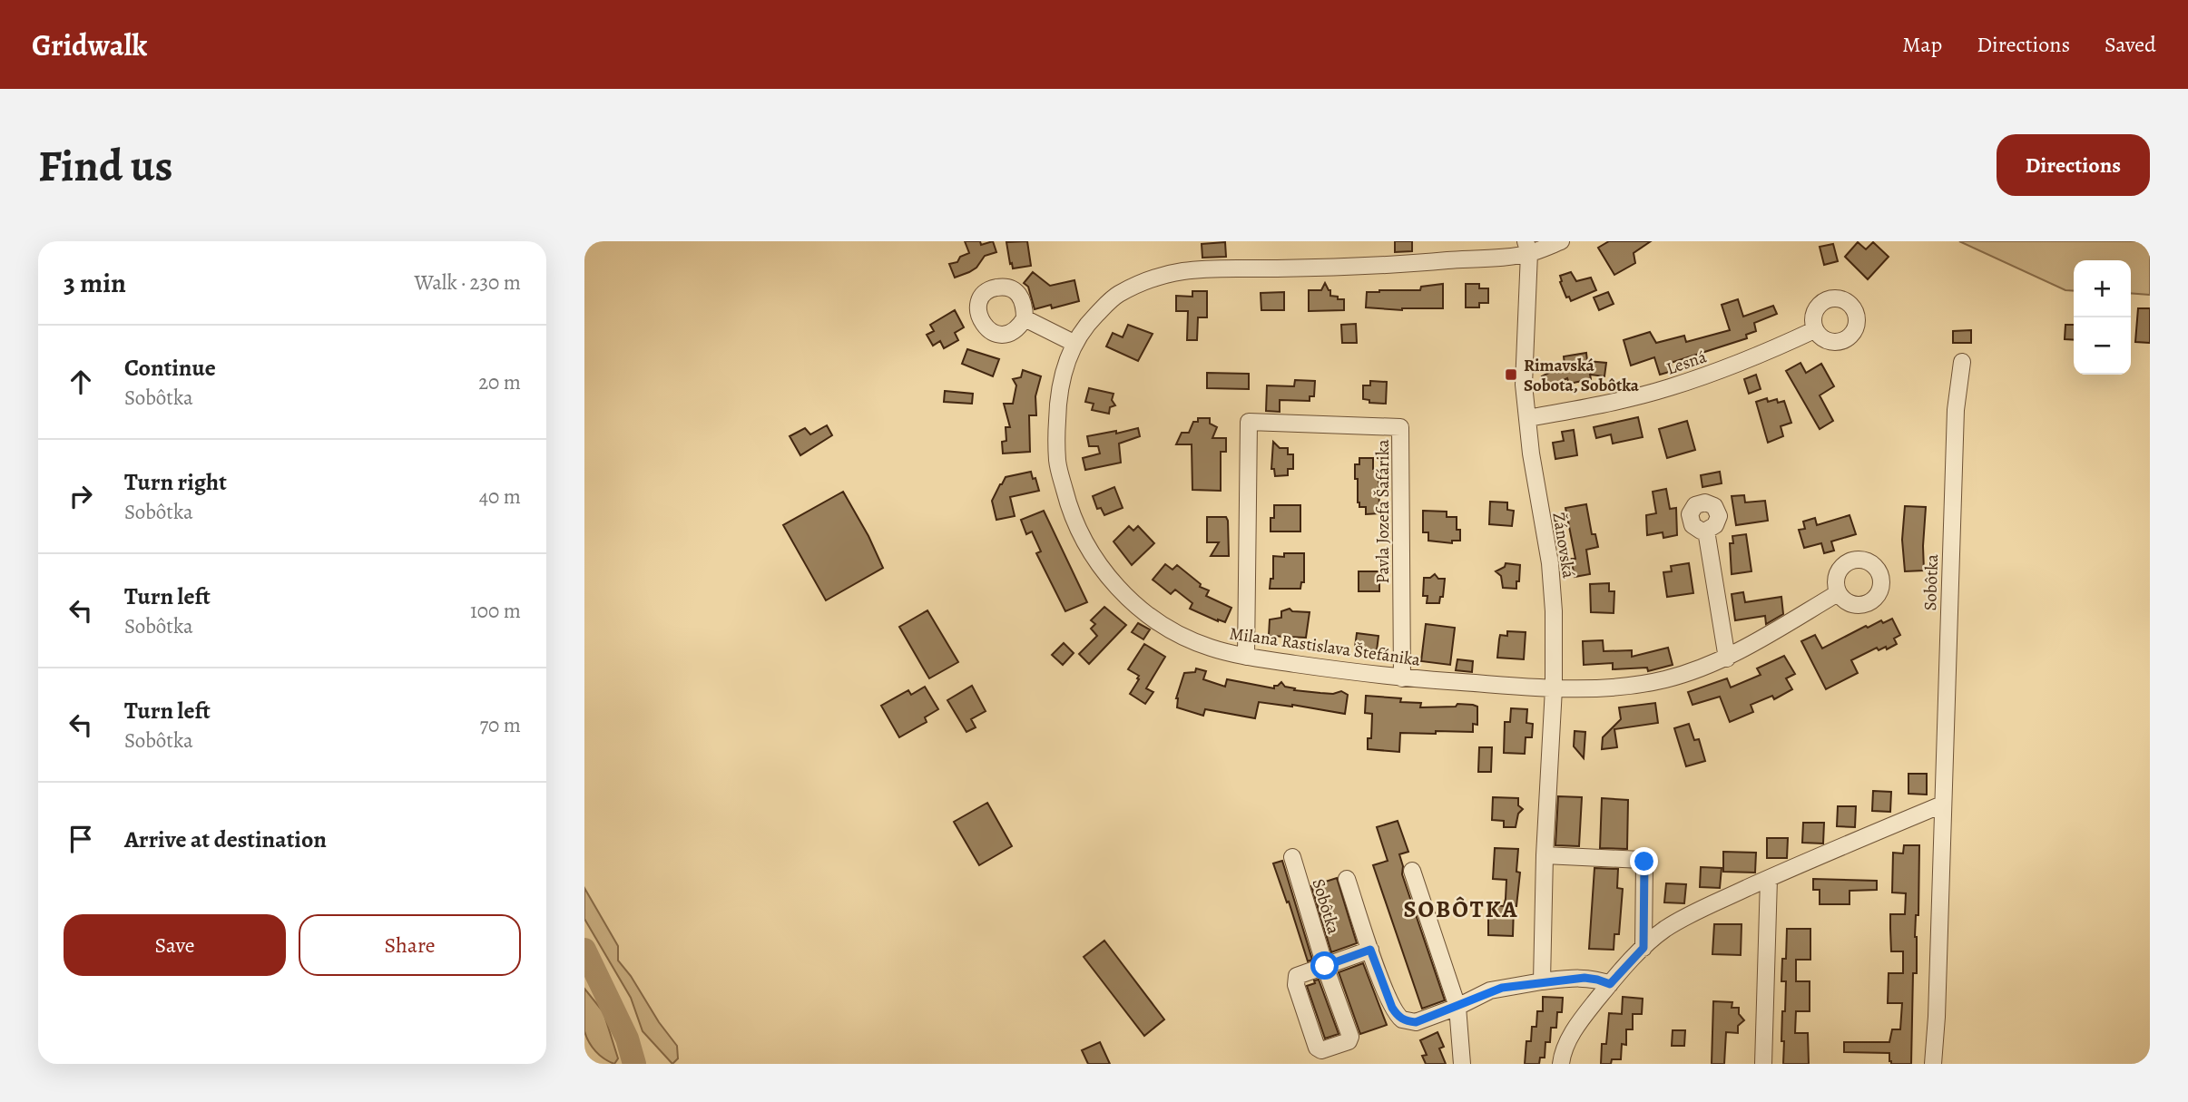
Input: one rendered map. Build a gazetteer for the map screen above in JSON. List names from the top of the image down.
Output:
{
  "streets": {
    "street": [
      "Lesná",
      "Pavla Jozefa Šafárika",
      "Žánovská",
      "Sobôtka",
      "Milana Rastislava Štefánika"
    ]
  },
  "crossings": [
    ["Lesná", "Žánovská"],
    ["Pavla Jozefa Šafárika", "Milana Rastislava Štefánika"],
    ["Žánovská", "Milana Rastislava Štefánika"]
  ],
  "districts": ["SOBÔTKA"],
  "places": {
    "transit": ["Rimavská Sobota, Sobôtka"]
  },
  "page": {
    "header": "Gridwalk",
    "nav": ["Map", "Directions", "Saved"],
    "buttons": [
      "Directions",
      ["Save", "Share"]
    ],
    "title": "Find us",
    "heading": ["3 min", "Walk · 230 m"],
    "map_buttons": ["+", "−"],
    "list": [
      ["Continue", "Sobôtka", "20 m"],
      ["Turn right", "Sobôtka", "40 m"],
      ["Turn left", "Sobôtka", "100 m"],
      ["Turn left", "Sobôtka", "70 m"],
      "Arrive at destination"
    ]
  }
}
